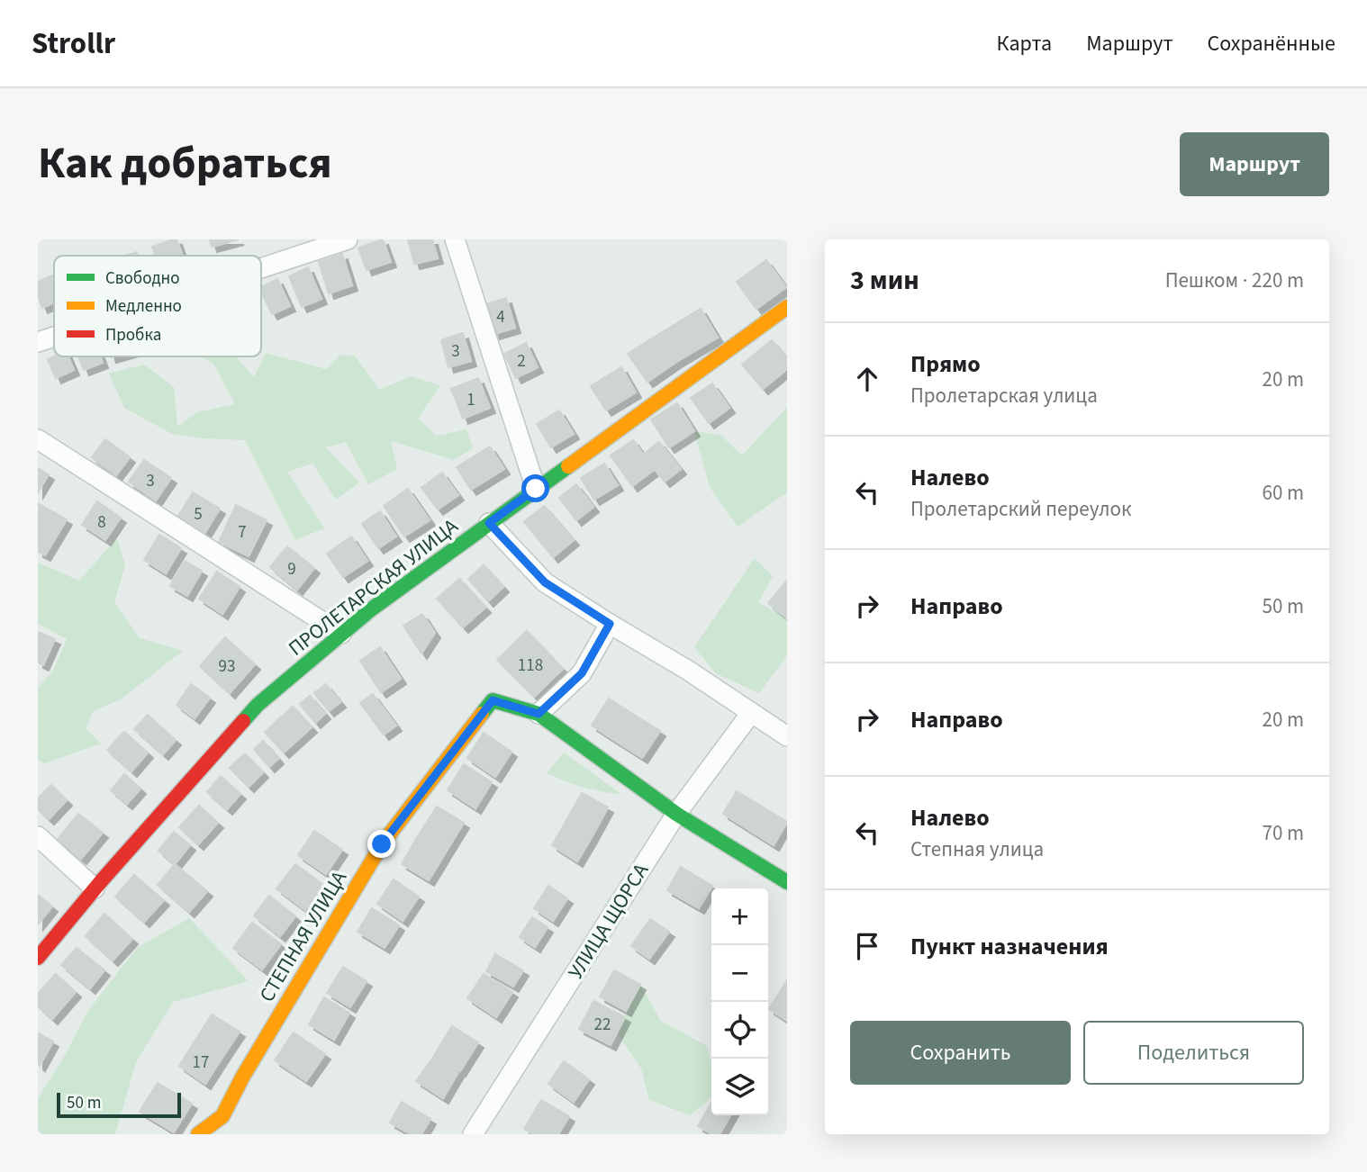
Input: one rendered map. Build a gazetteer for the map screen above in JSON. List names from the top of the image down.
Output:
{
  "streets": {
    "street": ["ПРОЛЕТАРСКАЯ УЛИЦА", "УЛИЦА ЩОРСА", "СТЕПНАЯ УЛИЦА"]
  },
  "house_numbers": [
    "4",
    "3",
    "2",
    "1",
    "3",
    "5",
    "8",
    "7",
    "9",
    "118",
    "93",
    "22",
    "17"
  ],
  "legend": ["Свободно", "Медленно", "Пробка"],
  "scale_bar": "50 m",
  "page": {
    "header": "Strollr",
    "nav": ["Карта", "Маршрут", "Сохранённые"],
    "title": "Как добраться",
    "buttons": [
      "Маршрут",
      ["Сохранить", "Поделиться"]
    ],
    "heading": ["3 мин", "Пешком · 220 m"],
    "list": [
      ["Прямо", "Пролетарская улица", "20 m"],
      ["Налево", "Пролетарский переулок", "60 m"],
      ["Направо", "50 m"],
      ["Направо", "20 m"],
      ["Налево", "Степная улица", "70 m"],
      "Пункт назначения"
    ],
    "map_buttons": ["+", "−"],
    "scale": "50 m"
  }
}
